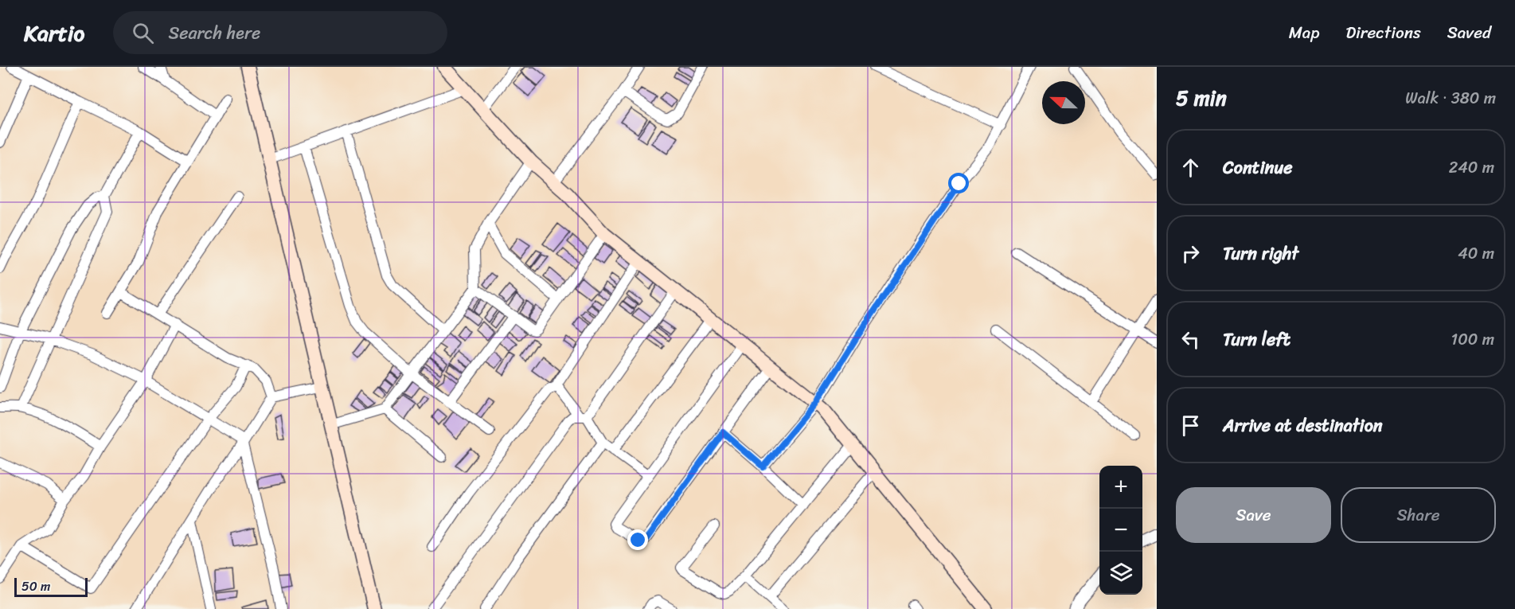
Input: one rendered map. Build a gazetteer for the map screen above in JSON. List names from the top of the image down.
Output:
{
  "scale_bar": "50 m",
  "north": "left",
  "page": {
    "header": "Kartio",
    "search": "Search here",
    "nav": ["Map", "Directions", "Saved"],
    "heading": ["5 min", "Walk · 380 m"],
    "list": [
      ["Continue", "240 m"],
      ["Turn right", "40 m"],
      ["Turn left", "100 m"],
      "Arrive at destination"
    ],
    "map_buttons": ["+", "−"],
    "buttons": ["Save", "Share"],
    "scale": "50 m"
  }
}
